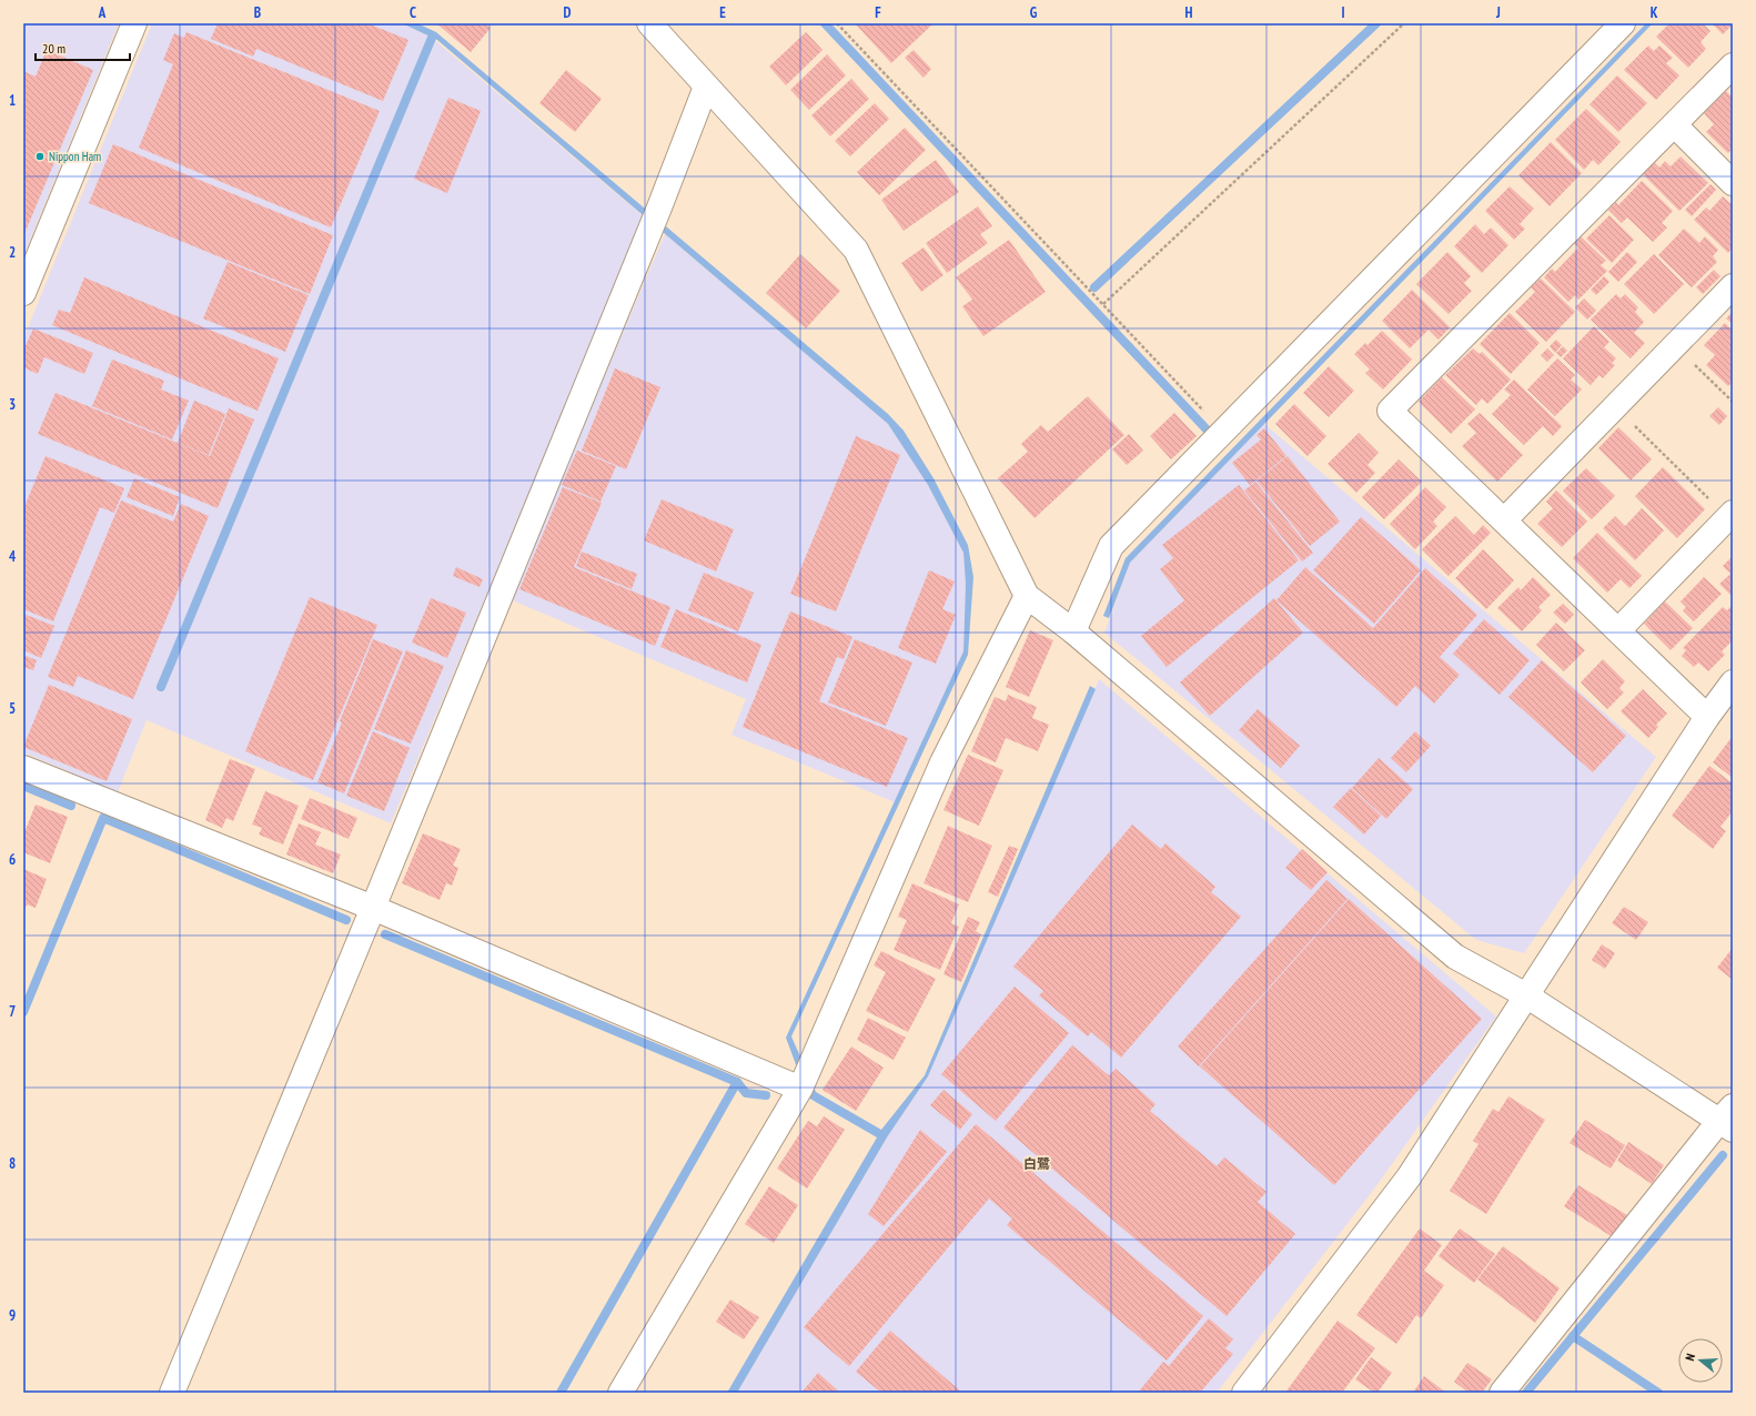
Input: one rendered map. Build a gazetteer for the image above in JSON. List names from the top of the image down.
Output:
{
  "districts": ["白鷺"],
  "places": ["Nippon Ham"],
  "scale_bar": "20 m",
  "north": "left",
  "grid": {
    "columns": [
      "A",
      "B",
      "C",
      "D",
      "E",
      "F",
      "G",
      "H",
      "I",
      "J",
      "K"
    ],
    "rows": [
      "1",
      "2",
      "3",
      "4",
      "5",
      "6",
      "7",
      "8",
      "9"
    ]
  }
}
